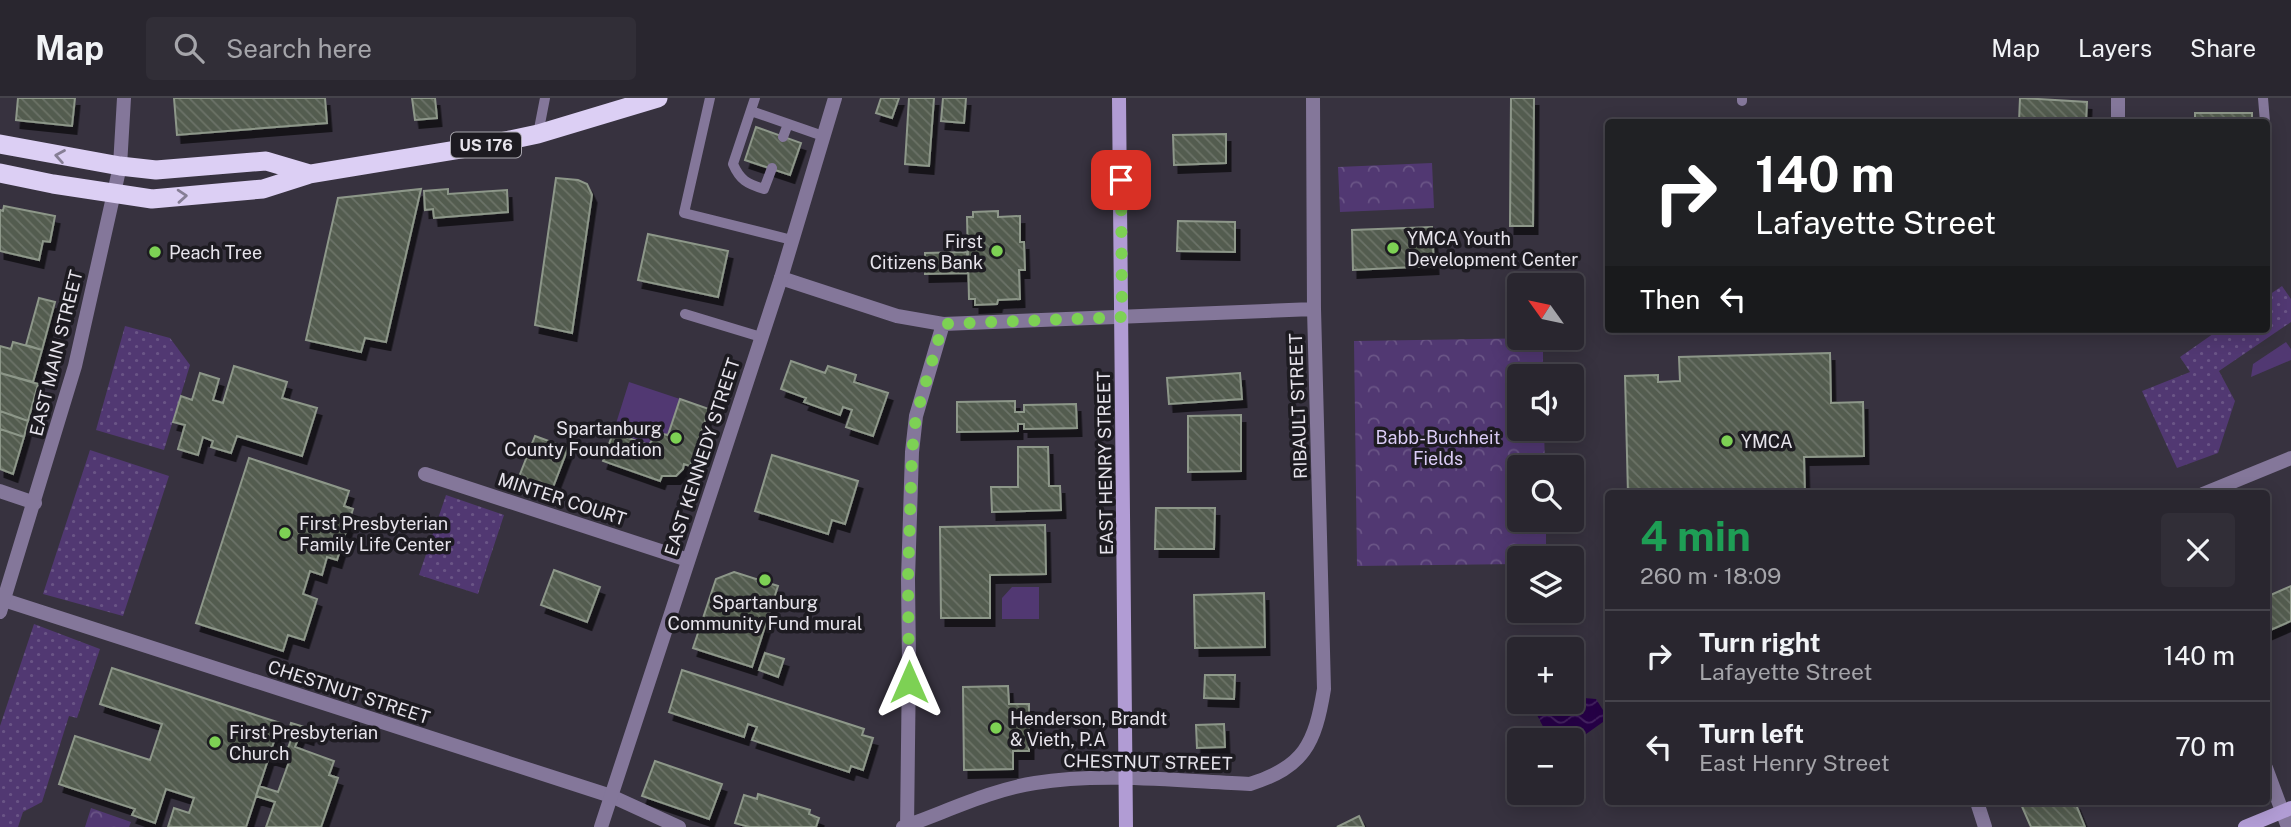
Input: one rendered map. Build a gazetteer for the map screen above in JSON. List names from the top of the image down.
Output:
{
  "streets": {
    "highway": ["US 176"],
    "main road": ["EAST HENRY STREET"],
    "street": [
      "EAST MAIN STREET",
      "RIBAULT STREET",
      "EAST KENNEDY STREET",
      "MINTER COURT",
      "CHESTNUT STREET"
    ]
  },
  "crossings": [
    ["US 176", "EAST MAIN STREET"],
    ["EAST MAIN STREET", "CHESTNUT STREET"],
    ["RIBAULT STREET", "CHESTNUT STREET"],
    ["EAST KENNEDY STREET", "MINTER COURT"],
    ["EAST KENNEDY STREET", "CHESTNUT STREET"],
    ["EAST HENRY STREET", "CHESTNUT STREET"]
  ],
  "parks": ["Babb-Buchheit Fields"],
  "places": [
    "YMCA Youth Development Center",
    "First Citizens Bank",
    "Peach Tree",
    "Spartanburg County Foundation",
    "YMCA",
    "First Presbyterian Family Life Center",
    "Spartanburg Community Fund mural",
    "Henderson, Brandt & Vieth, P.A",
    "First Presbyterian Church"
  ],
  "north": "top left",
  "page": {
    "header": "Map",
    "search": "Search here",
    "nav": ["Map", "Layers", "Share"],
    "turn": ["140 m", "Lafayette Street"],
    "then": "Then",
    "map_buttons": ["+", "−"],
    "heading": ["4 min", "260 m · 18:09"],
    "list": [
      {
        "name": "Turn right",
        "note": "Lafayette Street",
        "value": "140 m"
      },
      {
        "name": "Turn left",
        "note": "East Henry Street",
        "value": "70 m"
      }
    ]
  }
}
